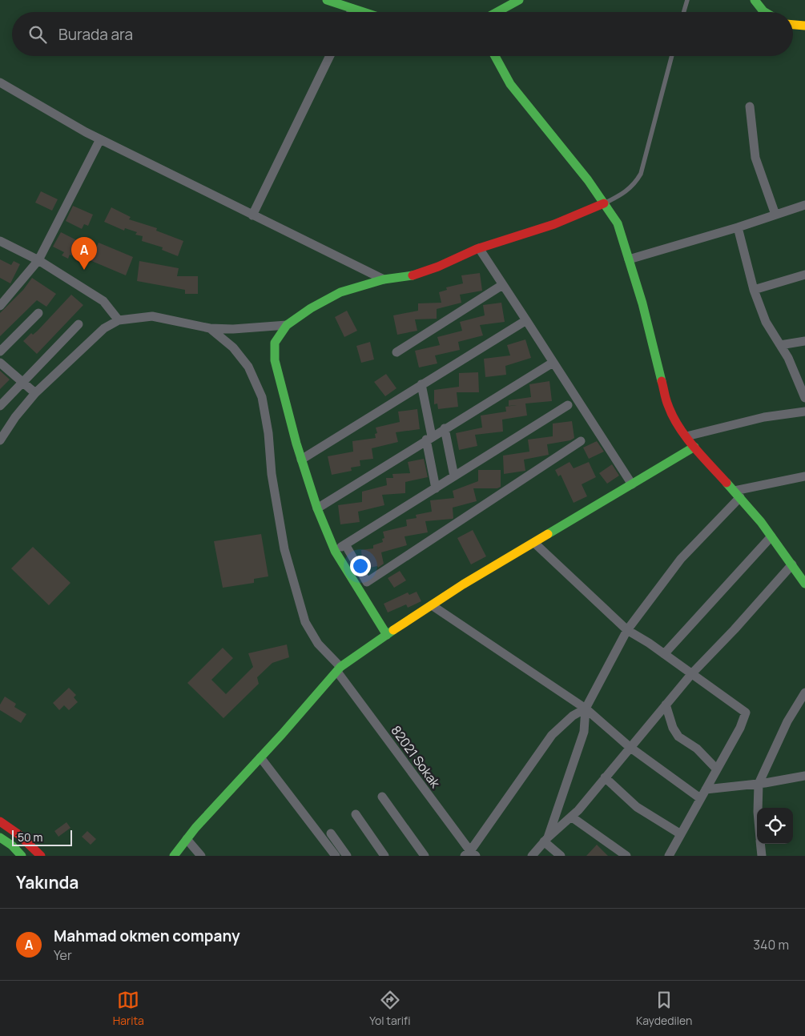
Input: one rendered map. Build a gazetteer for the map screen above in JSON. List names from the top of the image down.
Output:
{
  "streets": {
    "street": ["82021 Sokak"]
  },
  "scale_bar": "50 m",
  "page": {
    "search": "Burada ara",
    "pins": "A",
    "scale": "50 m",
    "heading": "Yakında",
    "list": [
      {
        "mark": "A",
        "name": "Mahmad okmen company",
        "note": "Yer",
        "value": "340 m"
      }
    ],
    "nav": ["Harita", "Yol tarifi", "Kaydedilen"]
  }
}
